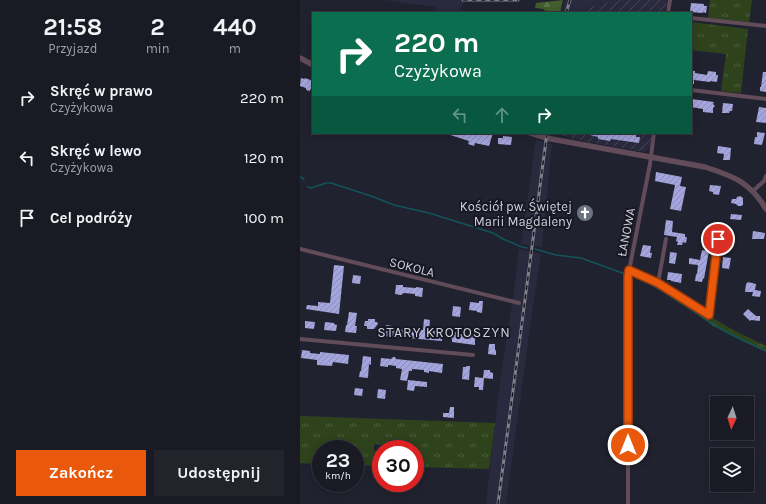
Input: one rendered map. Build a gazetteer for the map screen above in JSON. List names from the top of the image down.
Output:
{
  "streets": {
    "street": ["ŁANOWA", "SOKOLA"]
  },
  "districts": ["STARY KROTOSZYN"],
  "places": {
    "church": ["Kościół pw. Świętej Marii Magdaleny"]
  },
  "north": "bottom",
  "page": {
    "eta": [
      "21:58",
      "Przyjazd",
      "2",
      "min",
      "440",
      "m"
    ],
    "turn": ["220 m", "Czyżykowa"],
    "list": [
      {
        "name": "Skręć w prawo",
        "note": "Czyżykowa",
        "value": "220 m"
      },
      {
        "name": "Skręć w lewo",
        "note": "Czyżykowa",
        "value": "120 m"
      },
      {
        "name": "Cel podróży",
        "value": "100 m"
      }
    ],
    "speed": "23 km/h",
    "limit": "30",
    "buttons": ["Zakończ", "Udostępnij"]
  }
}
